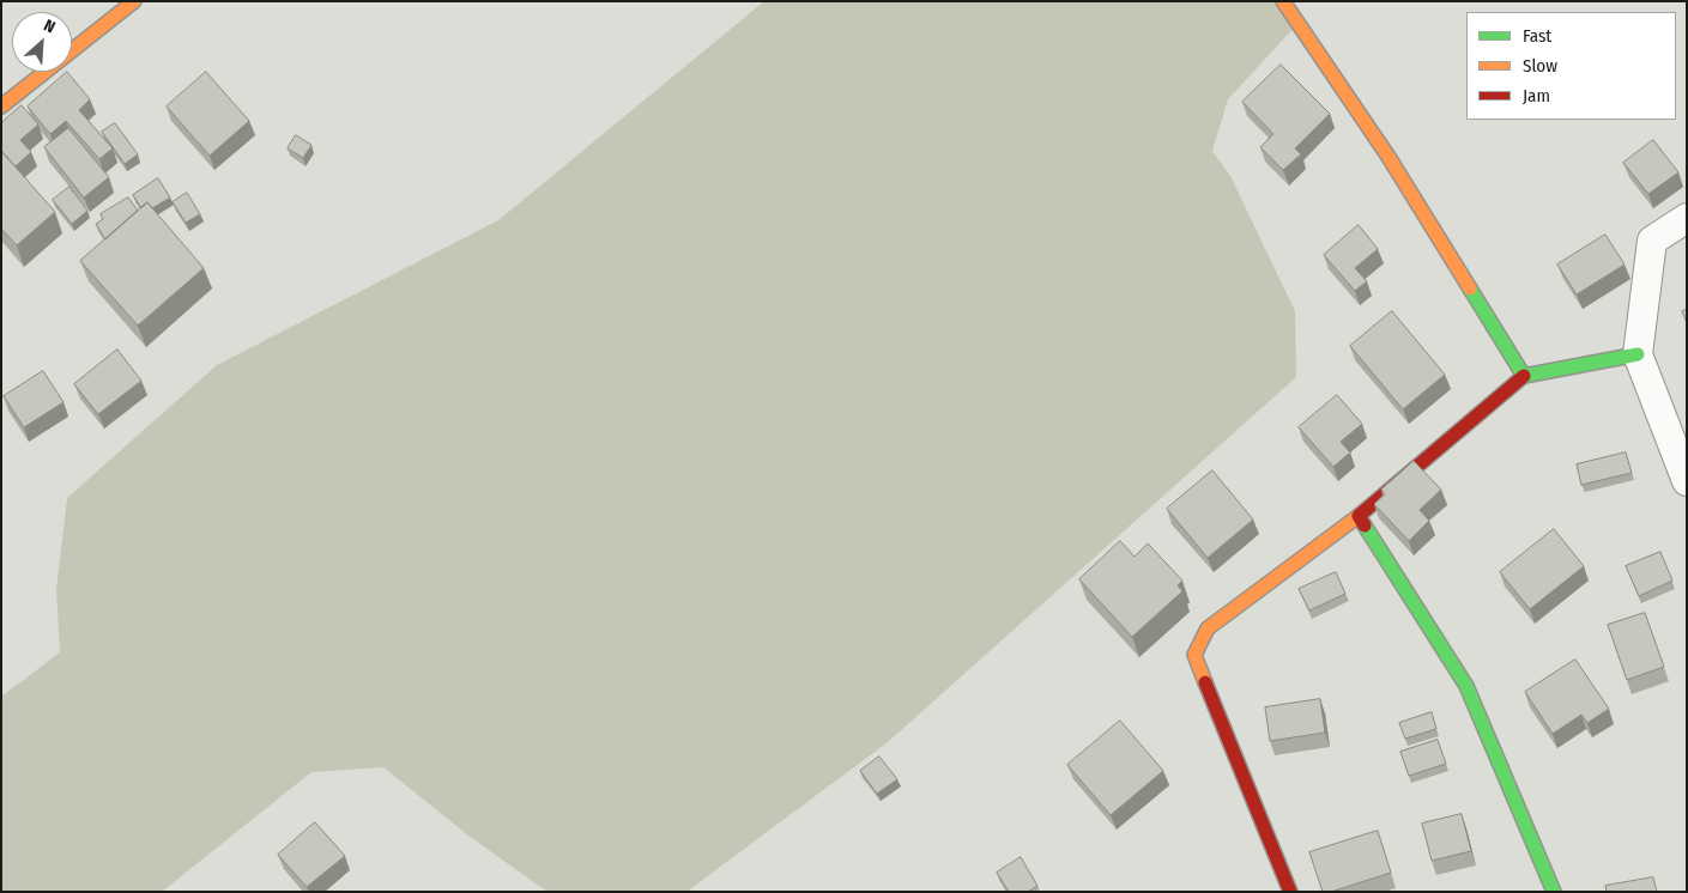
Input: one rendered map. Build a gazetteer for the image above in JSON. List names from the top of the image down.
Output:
{
  "legend": ["Fast", "Slow", "Jam"],
  "north": "top right"
}
